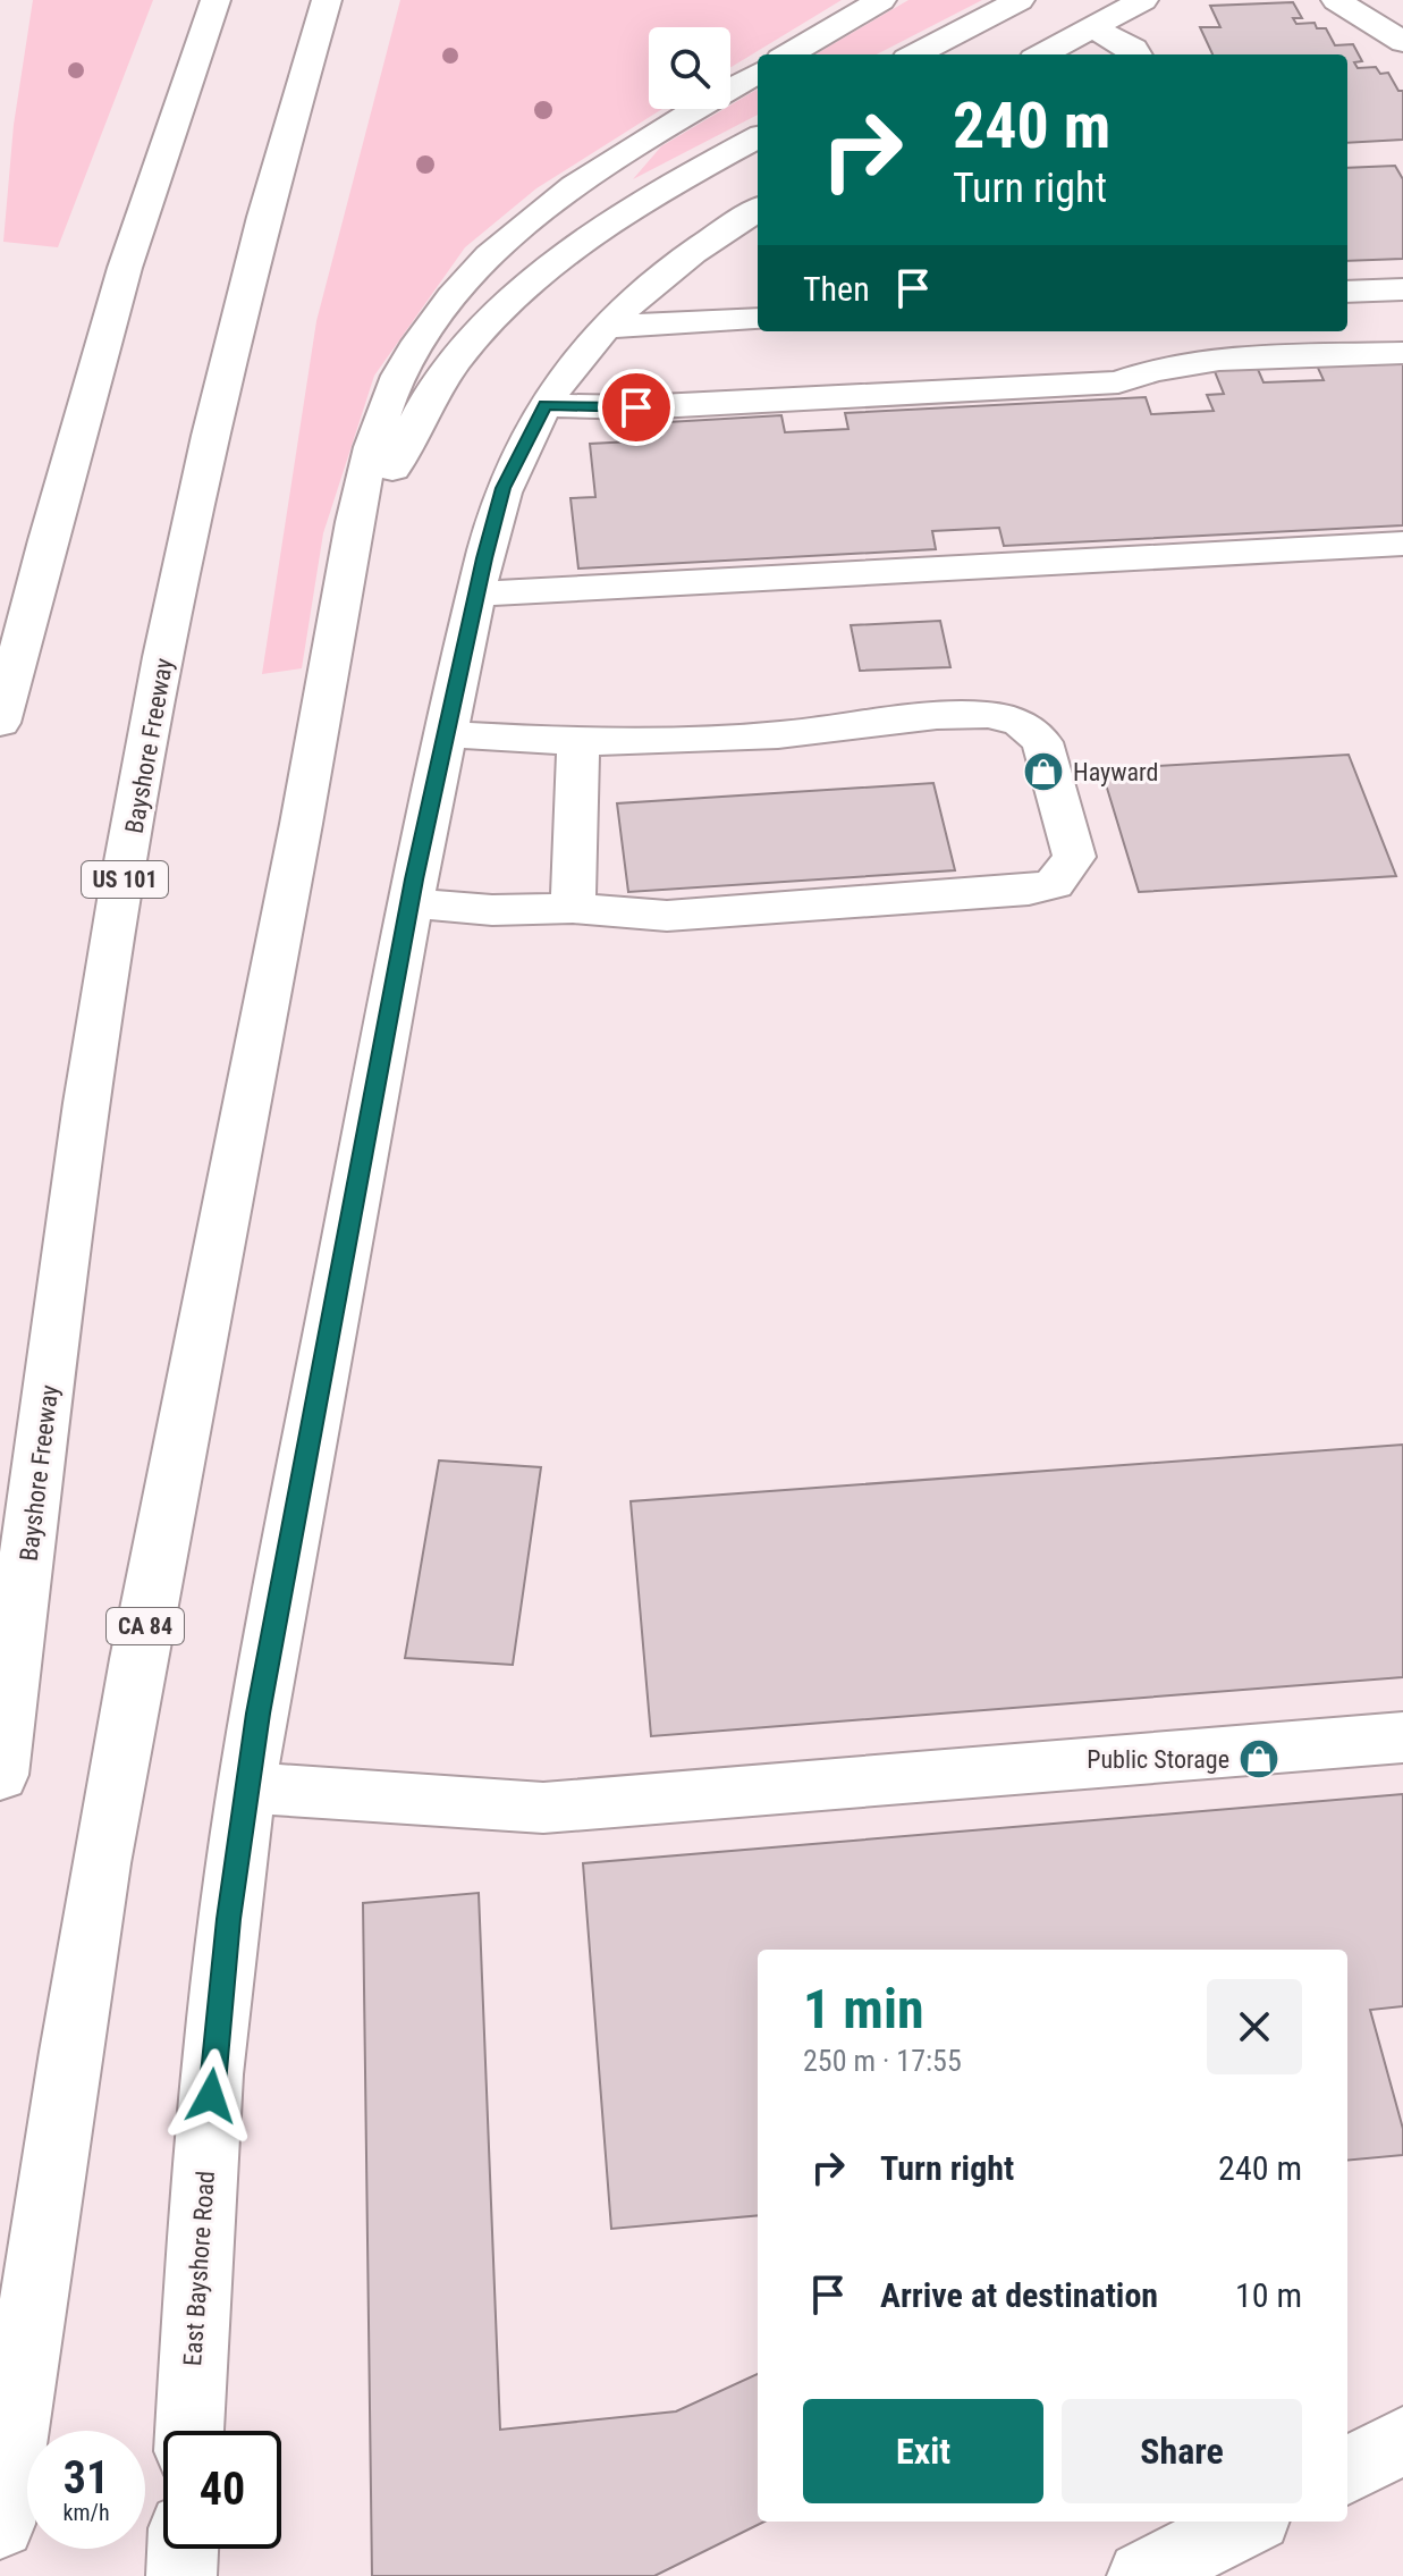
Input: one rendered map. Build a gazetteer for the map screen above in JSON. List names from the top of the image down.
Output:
{
  "streets": {
    "main road": [
      "Bayshore Freeway",
      "US 101",
      "CA 84",
      "East Bayshore Road"
    ]
  },
  "places": {
    "shop": ["Hayward", "Public Storage"]
  },
  "page": {
    "turn": ["240 m", "Turn right"],
    "then": "Then",
    "heading": ["1 min", "250 m · 17:55"],
    "list": [
      {
        "name": "Turn right",
        "value": "240 m"
      },
      {
        "name": "Arrive at destination",
        "value": "10 m"
      }
    ],
    "buttons": ["Exit", "Share"],
    "speed": "31 km/h",
    "limit": "40"
  }
}
